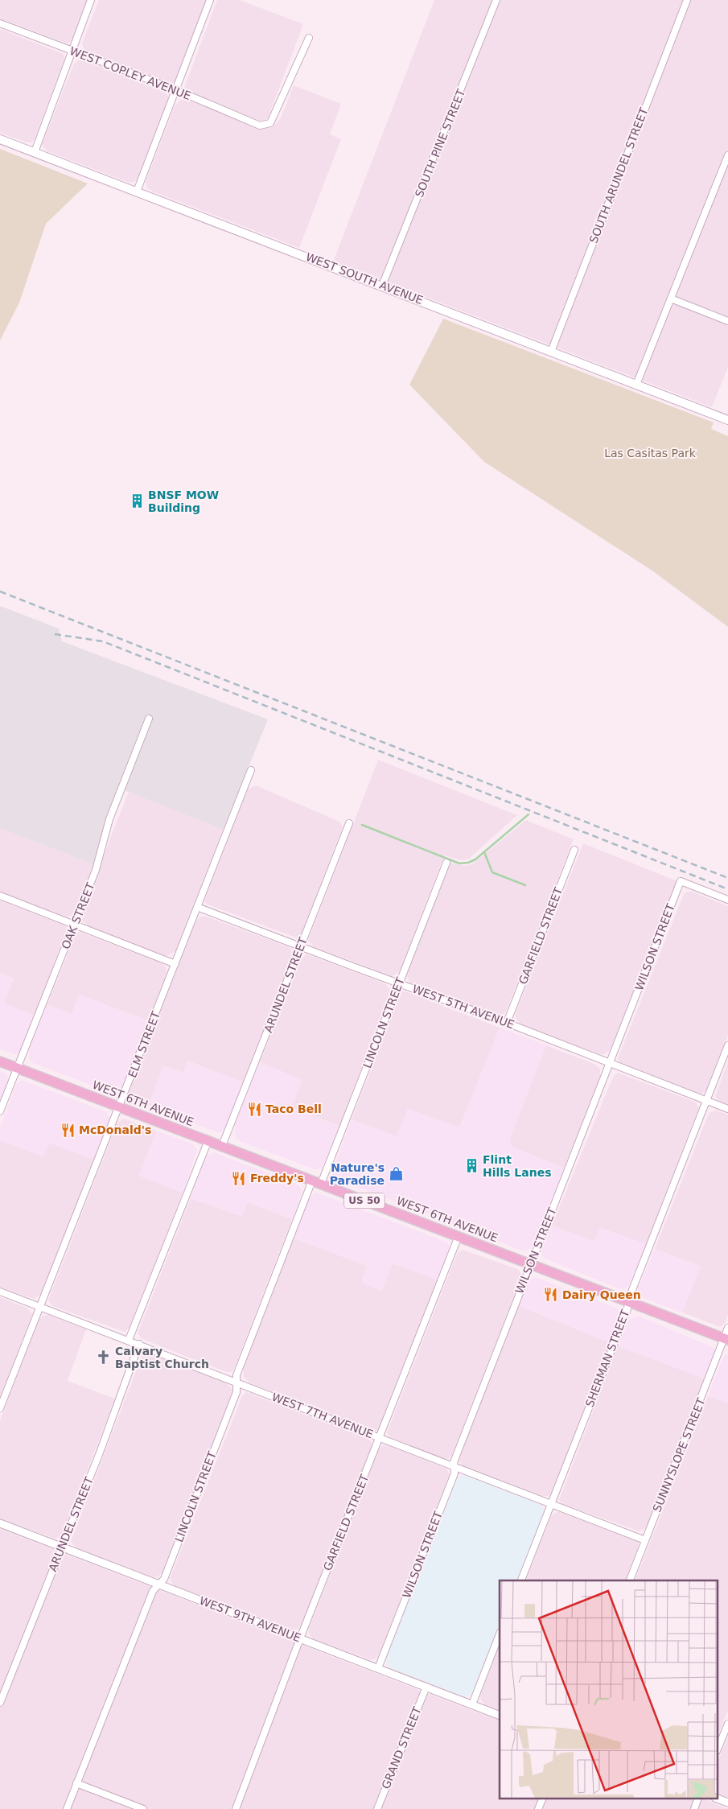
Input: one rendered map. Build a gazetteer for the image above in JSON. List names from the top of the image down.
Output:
{
  "streets": {
    "main road": ["WEST SOUTH AVENUE", "WEST 6TH AVENUE", "US 50"],
    "street": [
      "WEST COPLEY AVENUE",
      "SOUTH PINE STREET",
      "SOUTH ARUNDEL STREET",
      "OAK STREET",
      "GARFIELD STREET",
      "WILSON STREET",
      "ARUNDEL STREET",
      "WEST 5TH AVENUE",
      "LINCOLN STREET",
      "ELM STREET",
      "SHERMAN STREET",
      "WEST 7TH AVENUE",
      "SUNNYSLOPE STREET",
      "WEST 9TH AVENUE",
      "GRAND STREET"
    ]
  },
  "crossings": [
    ["SOUTH PINE STREET", "WEST SOUTH AVENUE"],
    ["SOUTH ARUNDEL STREET", "WEST SOUTH AVENUE"],
    ["OAK STREET", "WEST 6TH AVENUE"],
    ["GARFIELD STREET", "WEST 5TH AVENUE"],
    ["GARFIELD STREET", "WEST 6TH AVENUE"],
    ["GARFIELD STREET", "WEST 7TH AVENUE"],
    ["GARFIELD STREET", "WEST 9TH AVENUE"],
    ["WILSON STREET", "WEST 5TH AVENUE"],
    ["WILSON STREET", "WEST 6TH AVENUE"],
    ["WILSON STREET", "WEST 7TH AVENUE"],
    ["WILSON STREET", "WEST 9TH AVENUE"],
    ["ARUNDEL STREET", "WEST 5TH AVENUE"],
    ["ARUNDEL STREET", "WEST 6TH AVENUE"],
    ["ARUNDEL STREET", "WEST 7TH AVENUE"],
    ["ARUNDEL STREET", "WEST 9TH AVENUE"],
    ["WEST 5TH AVENUE", "LINCOLN STREET"],
    ["WEST 5TH AVENUE", "ELM STREET"],
    ["WEST 5TH AVENUE", "SHERMAN STREET"],
    ["LINCOLN STREET", "WEST 6TH AVENUE"],
    ["LINCOLN STREET", "WEST 7TH AVENUE"],
    ["LINCOLN STREET", "WEST 9TH AVENUE"],
    ["ELM STREET", "WEST 6TH AVENUE"],
    ["ELM STREET", "WEST 7TH AVENUE"],
    ["WEST 6TH AVENUE", "SHERMAN STREET"],
    ["WEST 6TH AVENUE", "SUNNYSLOPE STREET"],
    ["SHERMAN STREET", "WEST 7TH AVENUE"],
    ["WEST 7TH AVENUE", "SUNNYSLOPE STREET"],
    ["WEST 9TH AVENUE", "GRAND STREET"]
  ],
  "parks": ["Las Casitas Park"],
  "places": {
    "building": ["BNSF MOW Building", "Flint Hills Lanes"],
    "restaurant": [
      "Taco Bell",
      "McDonald's",
      "Freddy's",
      "Dairy Queen"
    ],
    "shop": ["Nature's Paradise"],
    "church": ["Calvary Baptist Church"]
  }
}
